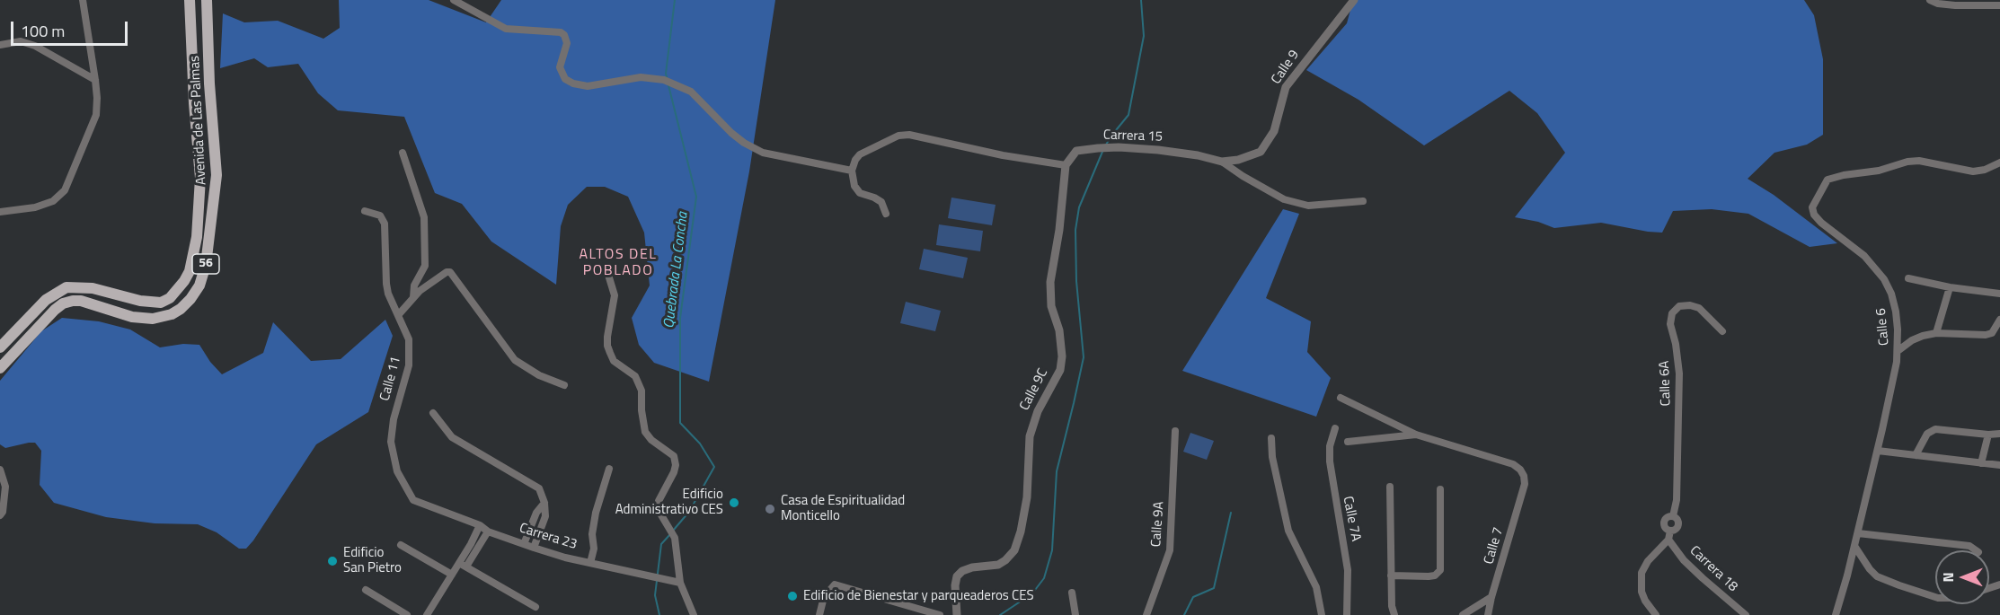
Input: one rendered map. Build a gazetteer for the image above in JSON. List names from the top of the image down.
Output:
{
  "streets": {
    "main road": ["Avenida de Las Palmas", "56"],
    "street": [
      "Calle 9",
      "Carrera 15",
      "Calle 6",
      "Calle 11",
      "Calle 6A",
      "Calle 9C",
      "Calle 7A",
      "Calle 9A",
      "Carrera 23",
      "Calle 7",
      "Carrera 18"
    ]
  },
  "crossings": [
    ["Calle 9", "Carrera 15"],
    ["Carrera 15", "Calle 9C"],
    ["Calle 11", "Carrera 23"],
    ["Calle 6A", "Carrera 18"]
  ],
  "districts": ["ALTOS DEL POBLADO"],
  "water": ["Quebrada La Concha"],
  "places": [
    "Edificio Administrativo CES",
    "Casa de Espiritualidad Monticello",
    "Edificio San Pietro",
    "Edificio de Bienestar y parqueaderos CES"
  ],
  "scale_bar": "100 m",
  "north": "left"
}
